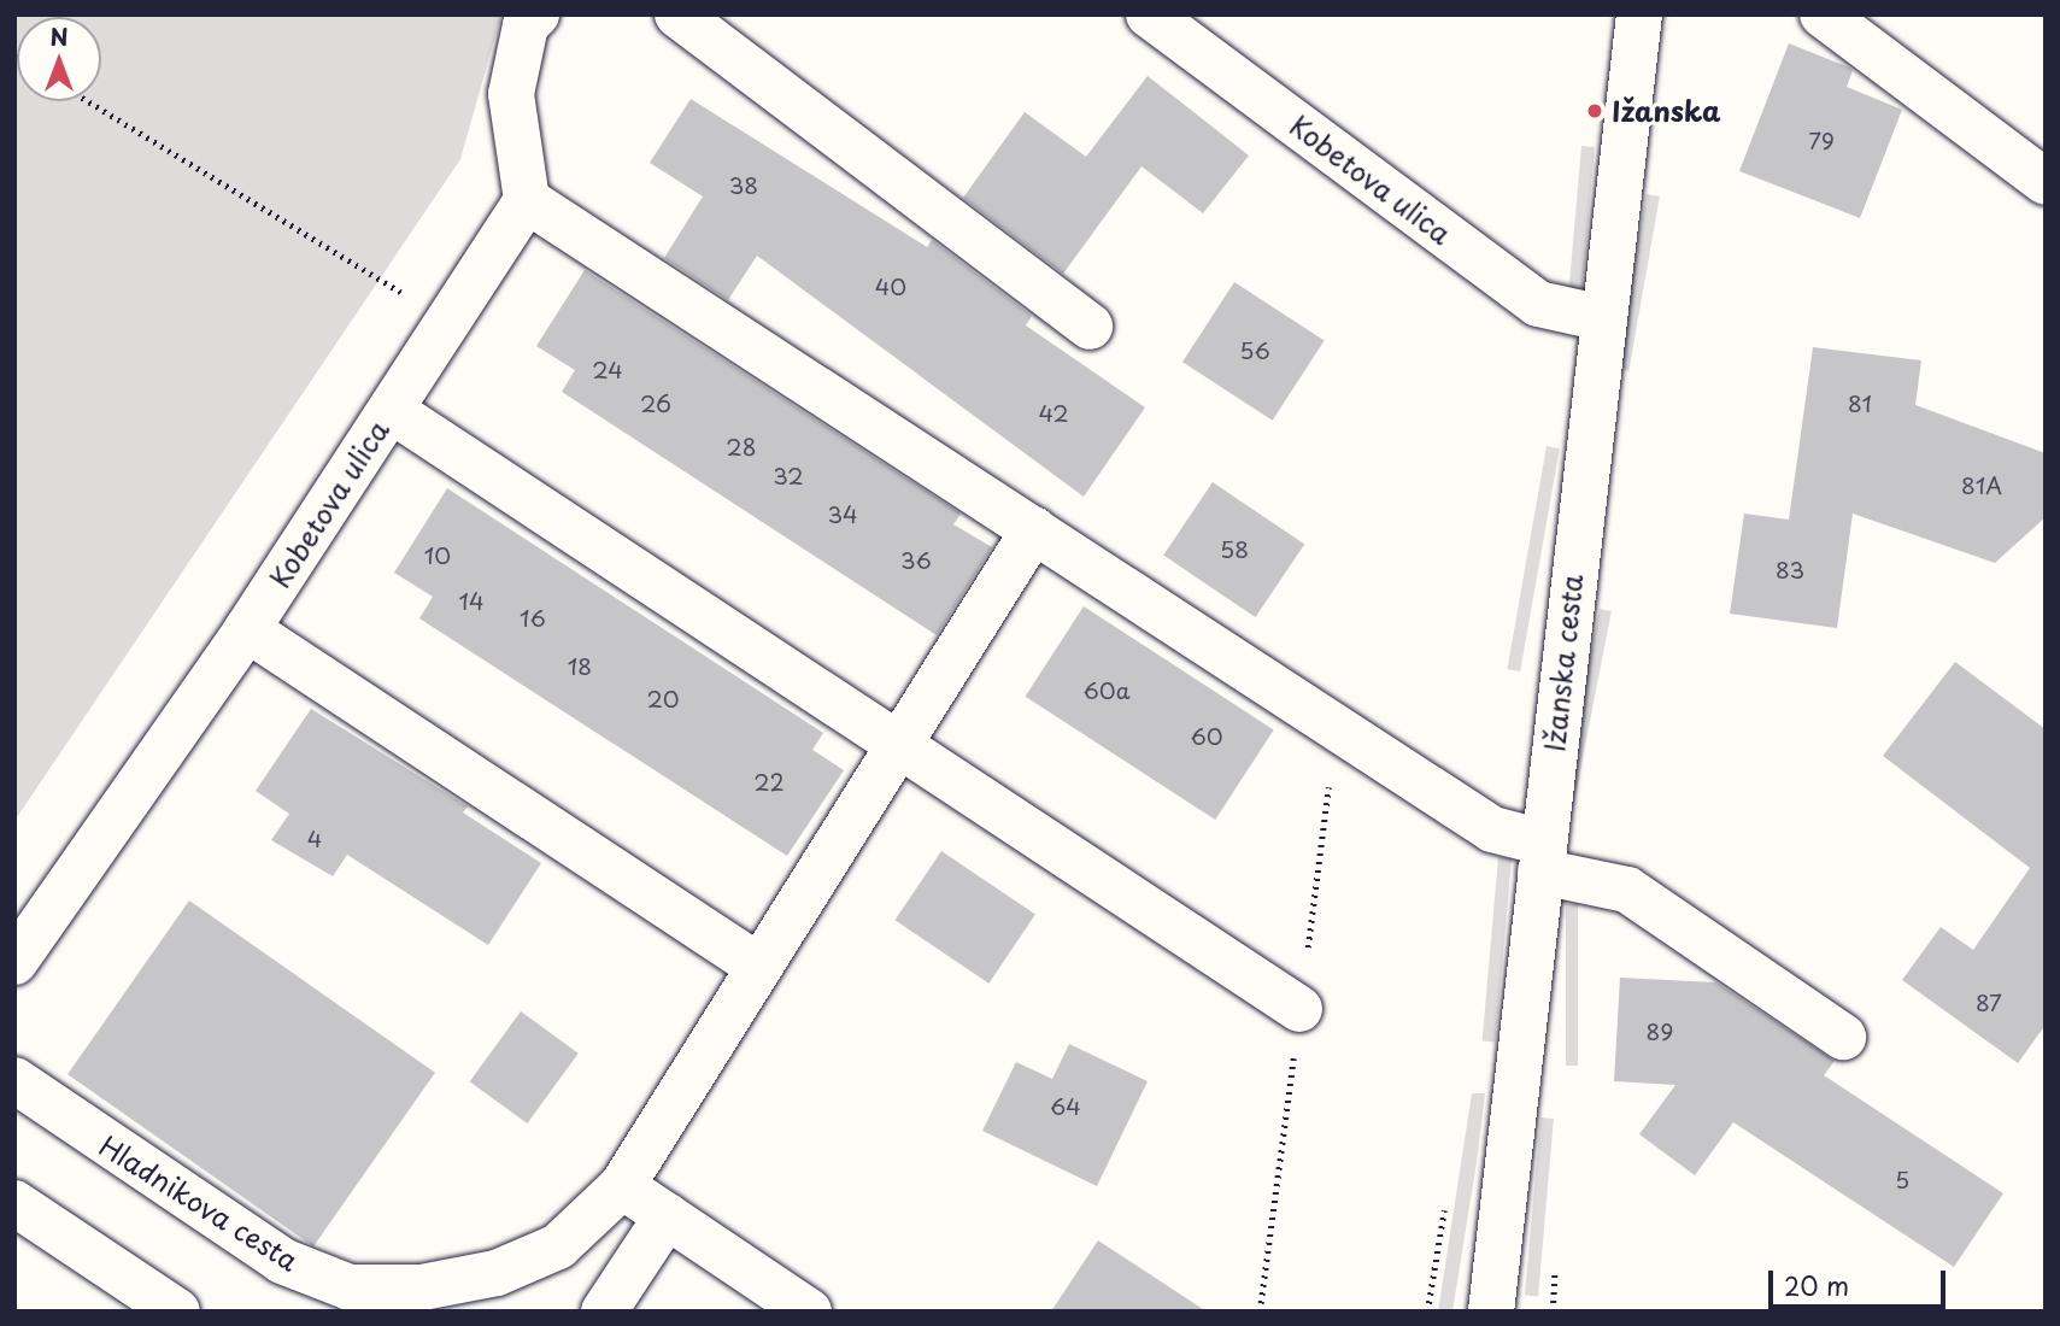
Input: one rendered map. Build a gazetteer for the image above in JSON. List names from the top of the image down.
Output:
{
  "streets": {
    "street": ["Kobetova ulica", "Ižanska cesta", "Hladnikova cesta"]
  },
  "crossings": [
    ["Kobetova ulica", "Ižanska cesta"]
  ],
  "places": ["Ižanska"],
  "house_numbers": [
    "79",
    "38",
    "40",
    "56",
    "24",
    "26",
    "81",
    "42",
    "28",
    "32",
    "81A",
    "34",
    "58",
    "10",
    "36",
    "83",
    "14",
    "16",
    "18",
    "60a",
    "20",
    "60",
    "22",
    "4",
    "87",
    "89",
    "64",
    "5"
  ],
  "scale_bar": "20 m",
  "north": "top"
}
